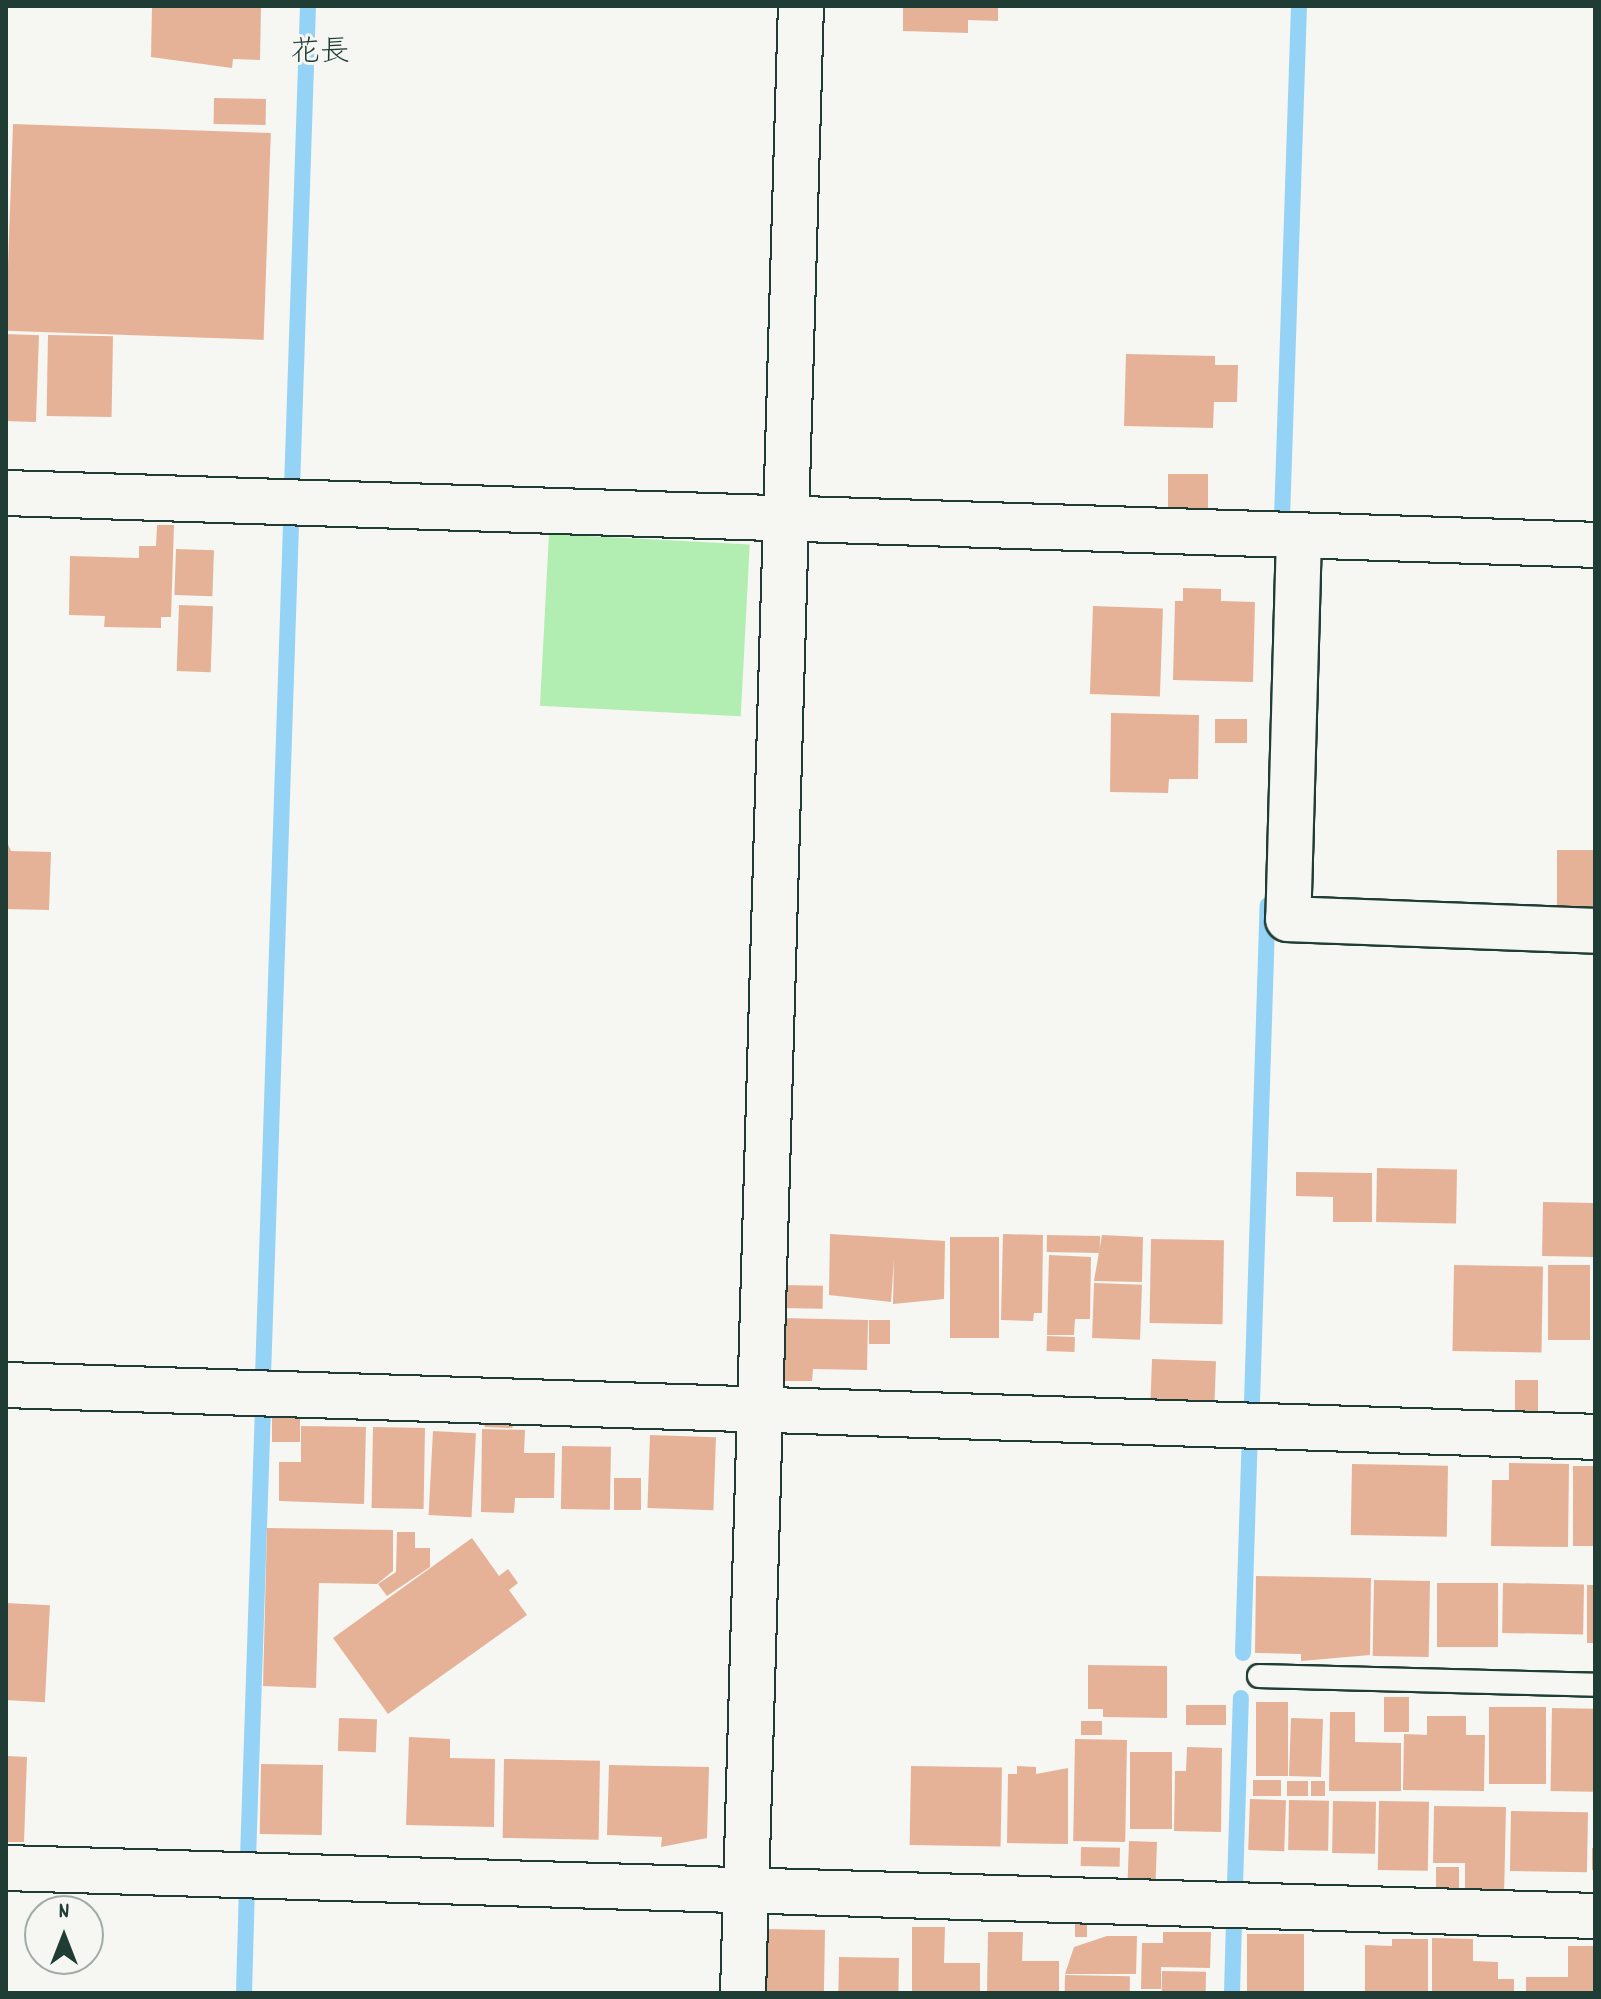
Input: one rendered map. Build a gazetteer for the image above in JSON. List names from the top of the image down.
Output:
{
  "districts": ["花長"],
  "north": "top"
}
